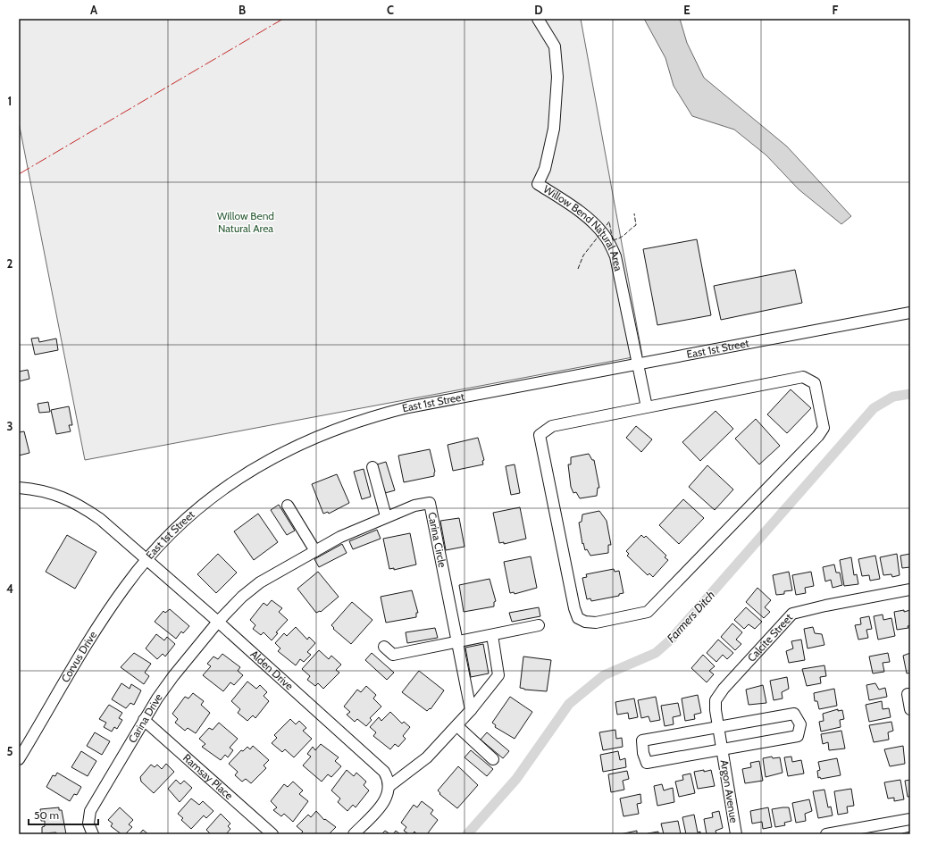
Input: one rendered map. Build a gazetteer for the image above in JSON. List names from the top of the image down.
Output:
{
  "streets": {
    "street": [
      "Willow Bend Natural Area",
      "East 1st Street",
      "Carina Circle",
      "Calcite Street",
      "Corvus Drive",
      "Alden Drive",
      "Carina Drive",
      "Ramsay Place",
      "Argon Avenue"
    ]
  },
  "crossings": [
    ["Willow Bend Natural Area", "East 1st Street"],
    ["East 1st Street", "Corvus Drive"],
    ["East 1st Street", "Alden Drive"],
    ["Carina Circle", "Alden Drive"],
    ["Carina Circle", "Carina Drive"],
    ["Calcite Street", "Argon Avenue"],
    ["Corvus Drive", "Alden Drive"],
    ["Alden Drive", "Carina Drive"],
    ["Carina Drive", "Ramsay Place"]
  ],
  "water": ["Farmers Ditch"],
  "parks": ["Willow Bend Natural Area"],
  "scale_bar": "50 m",
  "grid": {
    "columns": [
      "A",
      "B",
      "C",
      "D",
      "E",
      "F"
    ],
    "rows": [
      "1",
      "2",
      "3",
      "4",
      "5"
    ]
  }
}
